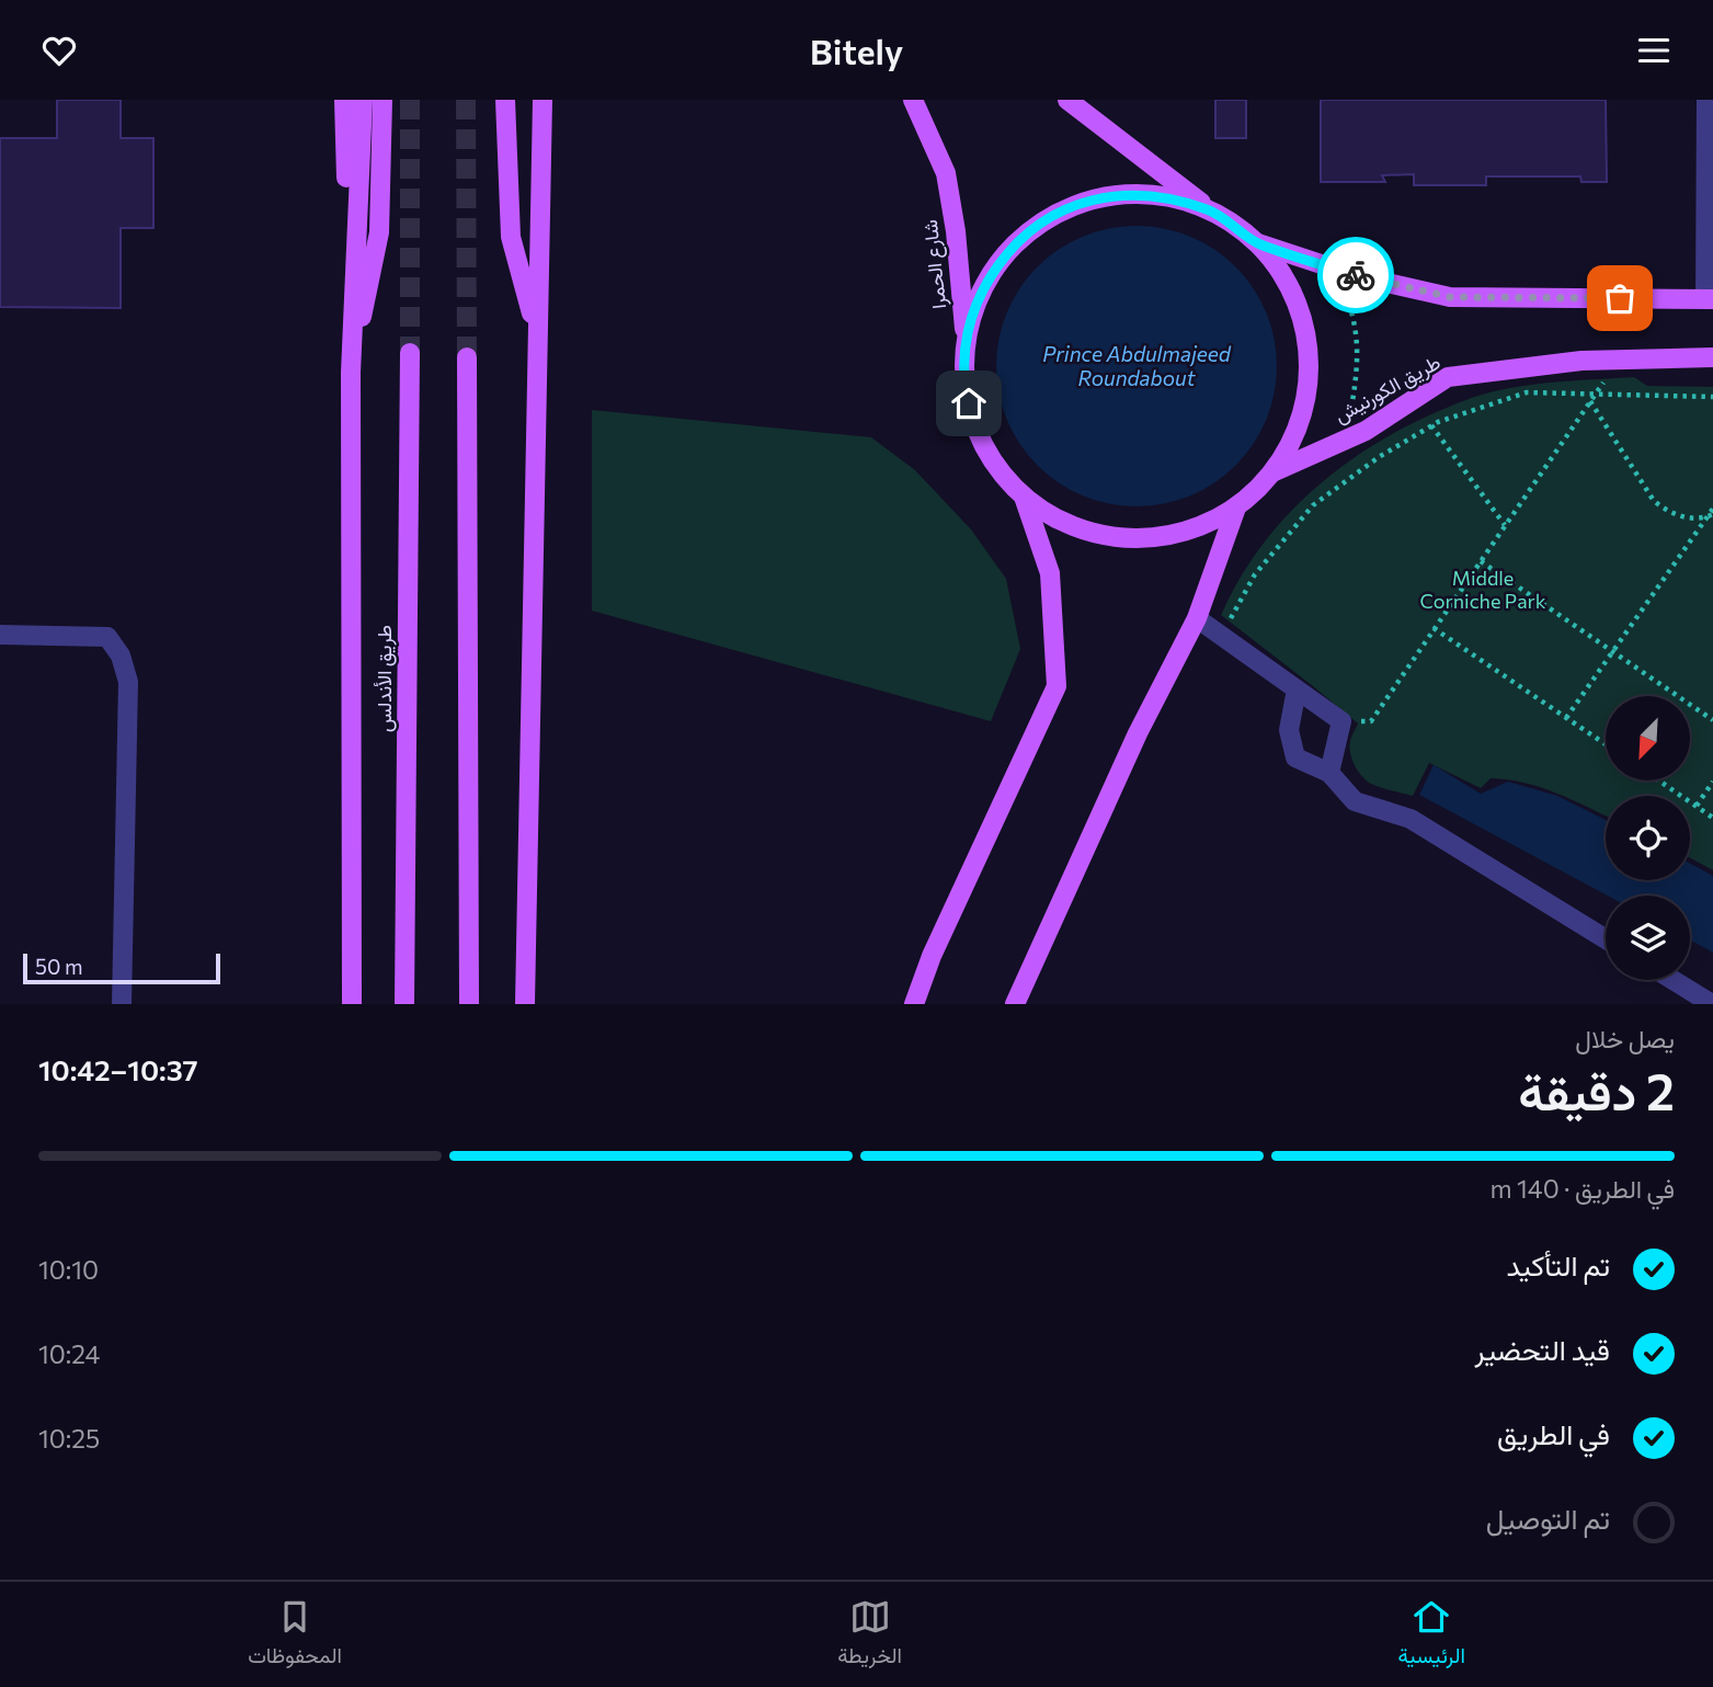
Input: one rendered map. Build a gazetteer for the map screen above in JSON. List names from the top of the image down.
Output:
{
  "streets": {
    "main road": ["شارع الحمرا", "طريق الكورنيش", "طريق الأندلس"]
  },
  "water": ["Prince Abdulmajeed Roundabout"],
  "parks": ["Middle Corniche Park"],
  "scale_bar": "50 m",
  "north": "bottom left",
  "page": {
    "header": "Bitely",
    "scale": "50 m",
    "heading": ["2 دقيقة", "يصل خلال", "10:37–10:42"],
    "bar": "في الطريق · 140 m",
    "list": [
      ["تم التأكيد", "10:10"],
      ["قيد التحضير", "10:24"],
      ["في الطريق", "10:25"],
      "تم التوصيل"
    ],
    "tabs": ["الرئيسية", "الخريطة", "المحفوظات"]
  }
}
